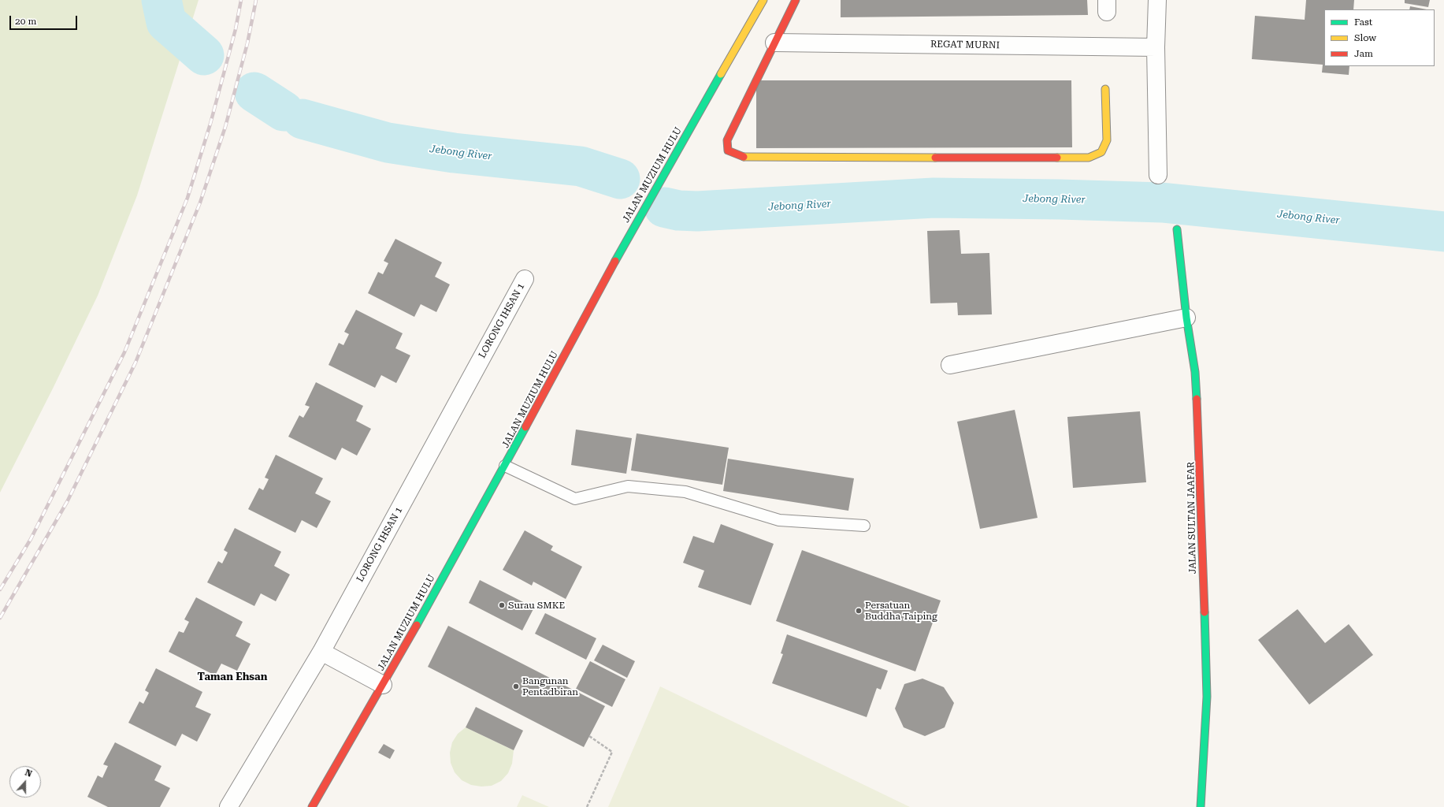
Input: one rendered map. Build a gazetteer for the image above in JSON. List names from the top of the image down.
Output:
{
  "streets": {
    "street": [
      "REGAT MURNI",
      "JALAN MUZIUM HULU",
      "LORONG IHSAN 1",
      "JALAN SULTAN JAAFAR"
    ]
  },
  "districts": ["Taman Ehsan"],
  "water": ["Jebong River"],
  "places": ["Surau SMKE", "Persatuan Buddha Taiping", "Bangunan Pentadbiran"],
  "legend": ["Fast", "Slow", "Jam"],
  "scale_bar": "20 m",
  "north": "top"
}
